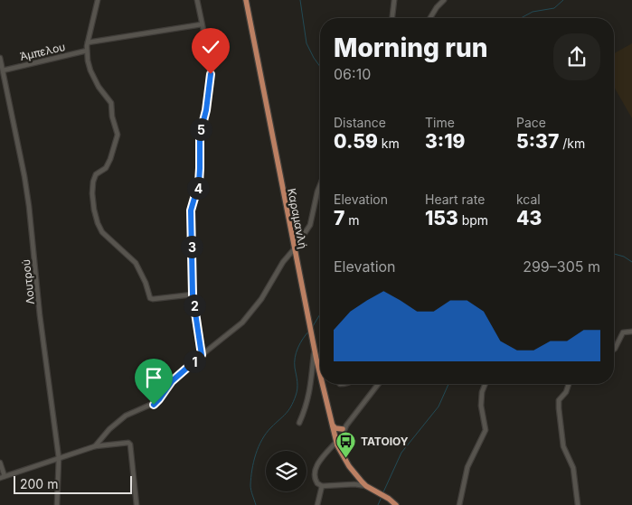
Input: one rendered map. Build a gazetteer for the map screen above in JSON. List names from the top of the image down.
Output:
{
  "streets": {
    "main road": ["Καραμανλή"],
    "street": ["Άμπελου", "Λουτρού"]
  },
  "crossings": [
    ["Άμπελου", "Λουτρού"]
  ],
  "places": {
    "bus stop": ["ΤΑΤΟΙΟΥ"]
  },
  "scale_bar": "200 m",
  "page": {
    "heading": ["Morning run", "06:10"],
    "stats": [
      ["Distance", "0.59 km"],
      ["Time", "3:19"],
      ["Pace", "5:37 /km"],
      ["Elevation", "7 m"],
      ["Heart rate", "153 bpm"],
      ["kcal", "43"]
    ],
    "pins": [
      "5",
      "4",
      "3",
      "2",
      "1"
    ],
    "chart": ["Elevation", "299–305 m"],
    "scale": "200 m"
  }
}
